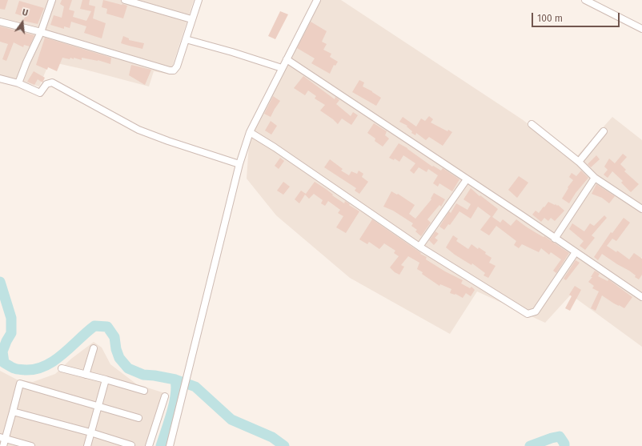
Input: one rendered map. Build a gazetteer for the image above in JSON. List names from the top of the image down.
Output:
{
  "scale_bar": "100 m",
  "north": "top"
}
